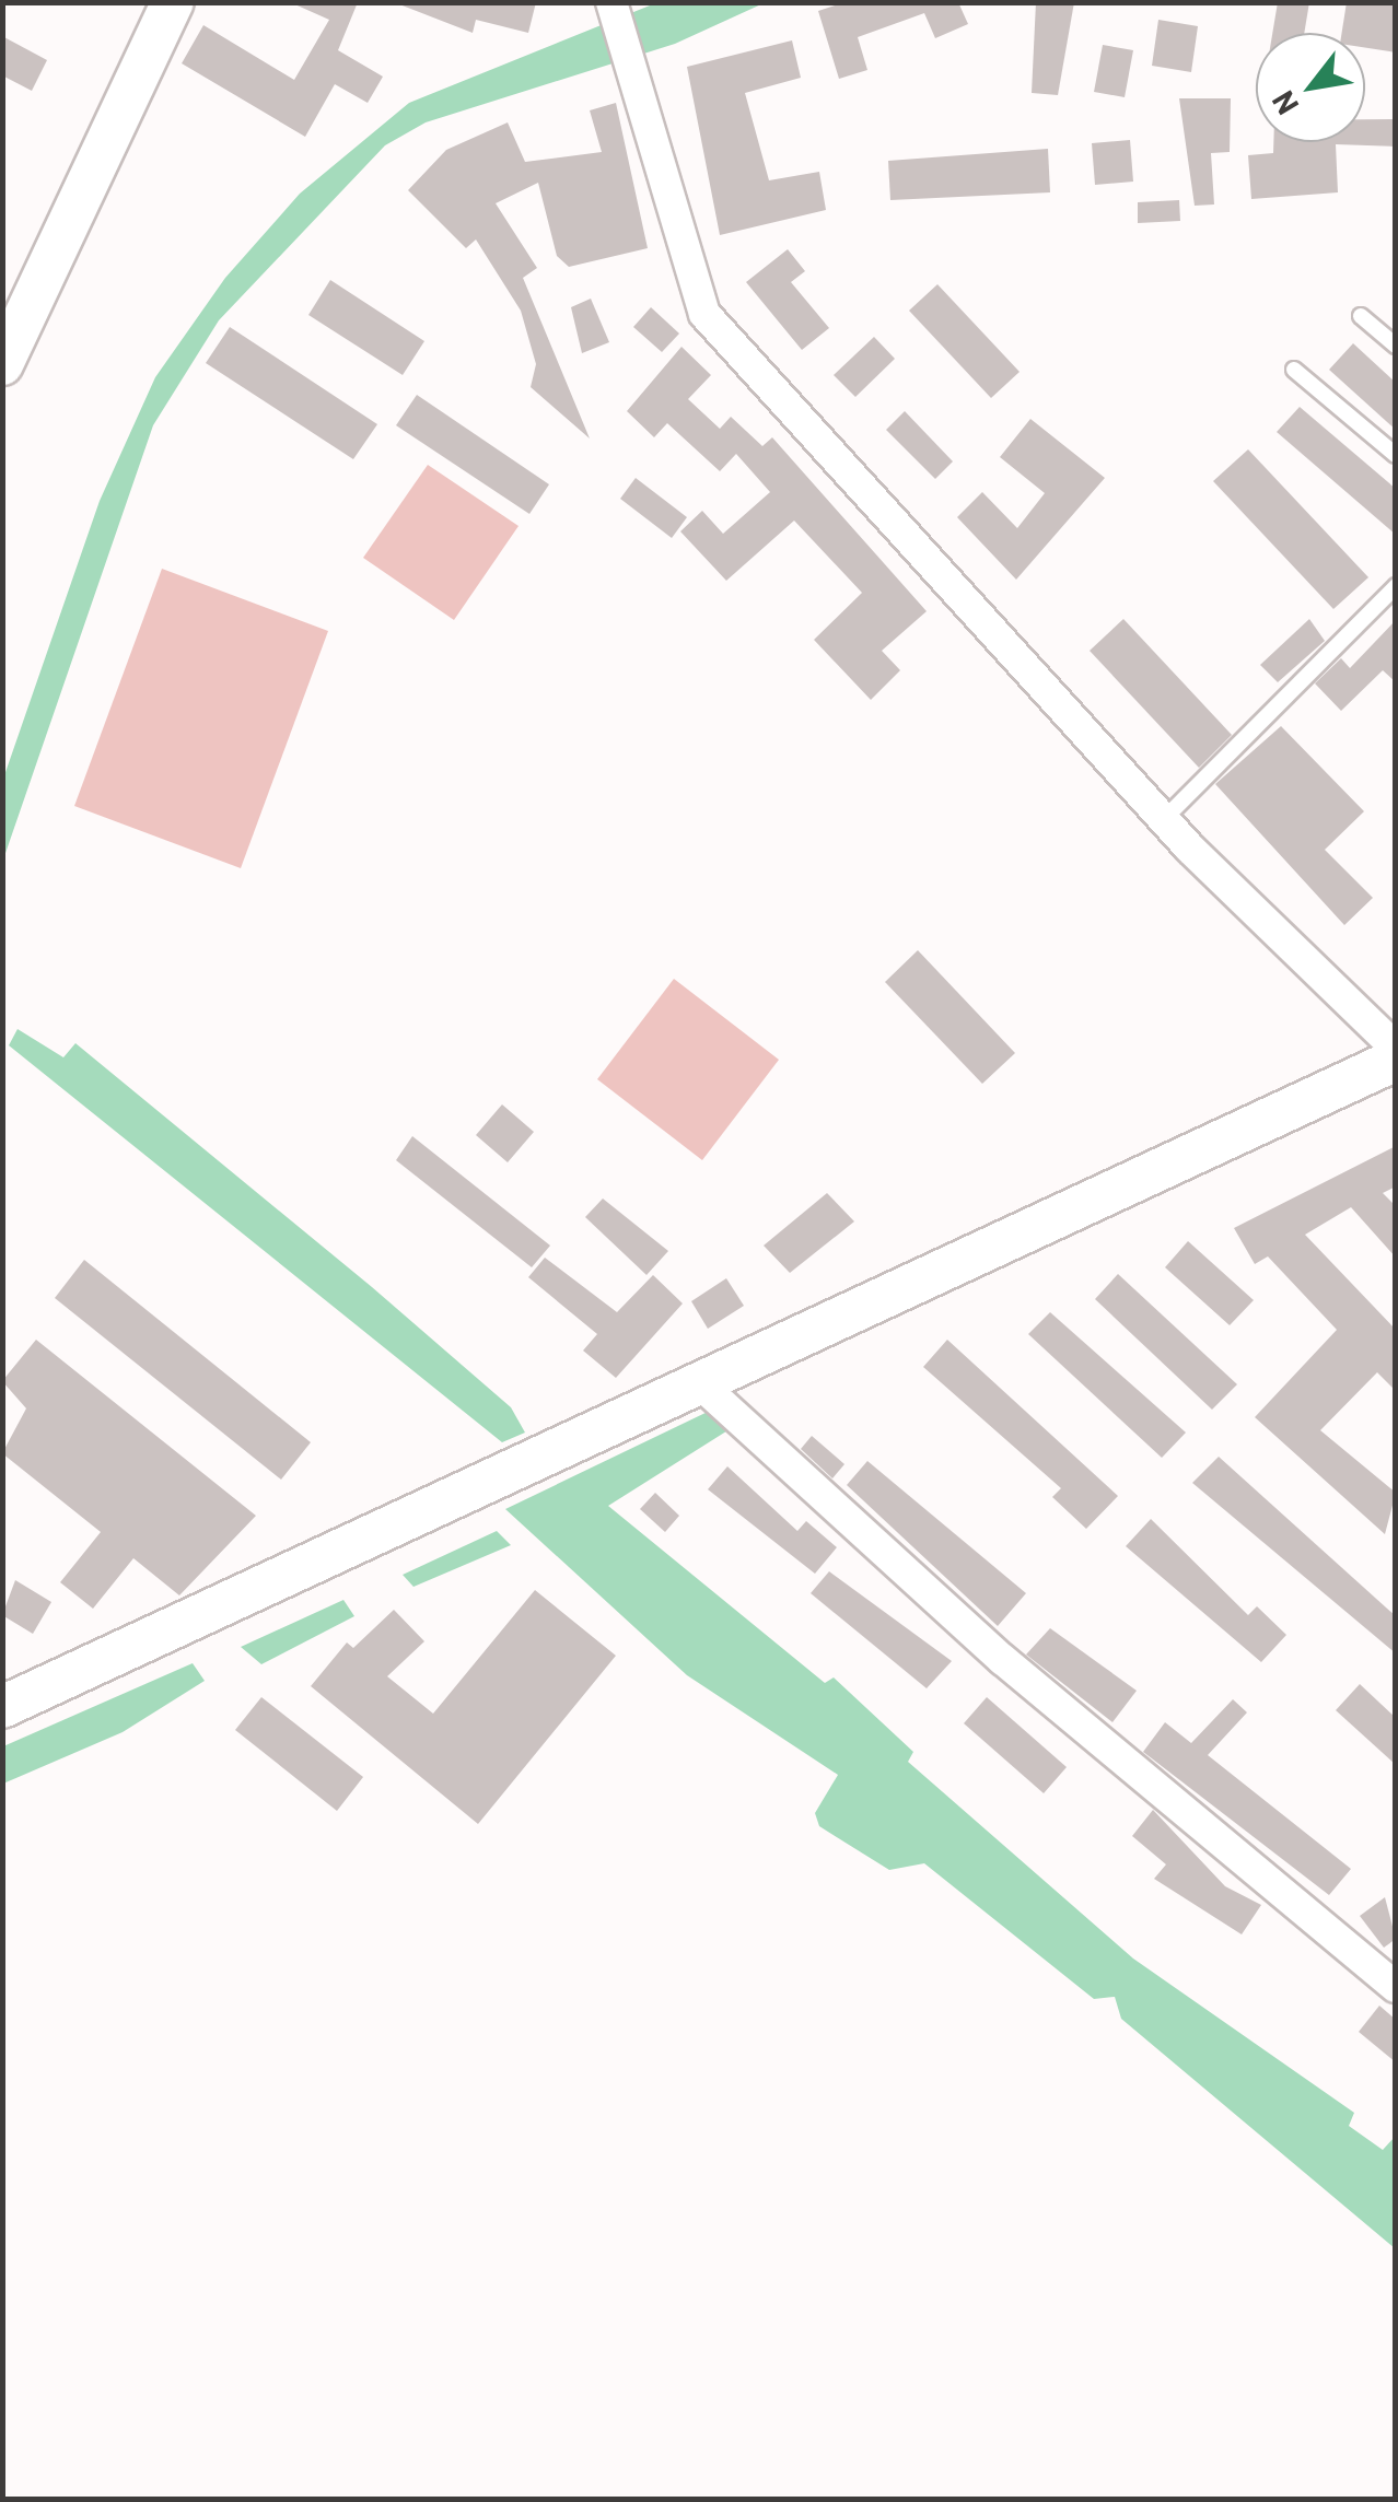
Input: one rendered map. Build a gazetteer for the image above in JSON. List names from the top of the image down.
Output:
{
  "north": "bottom left"
}
